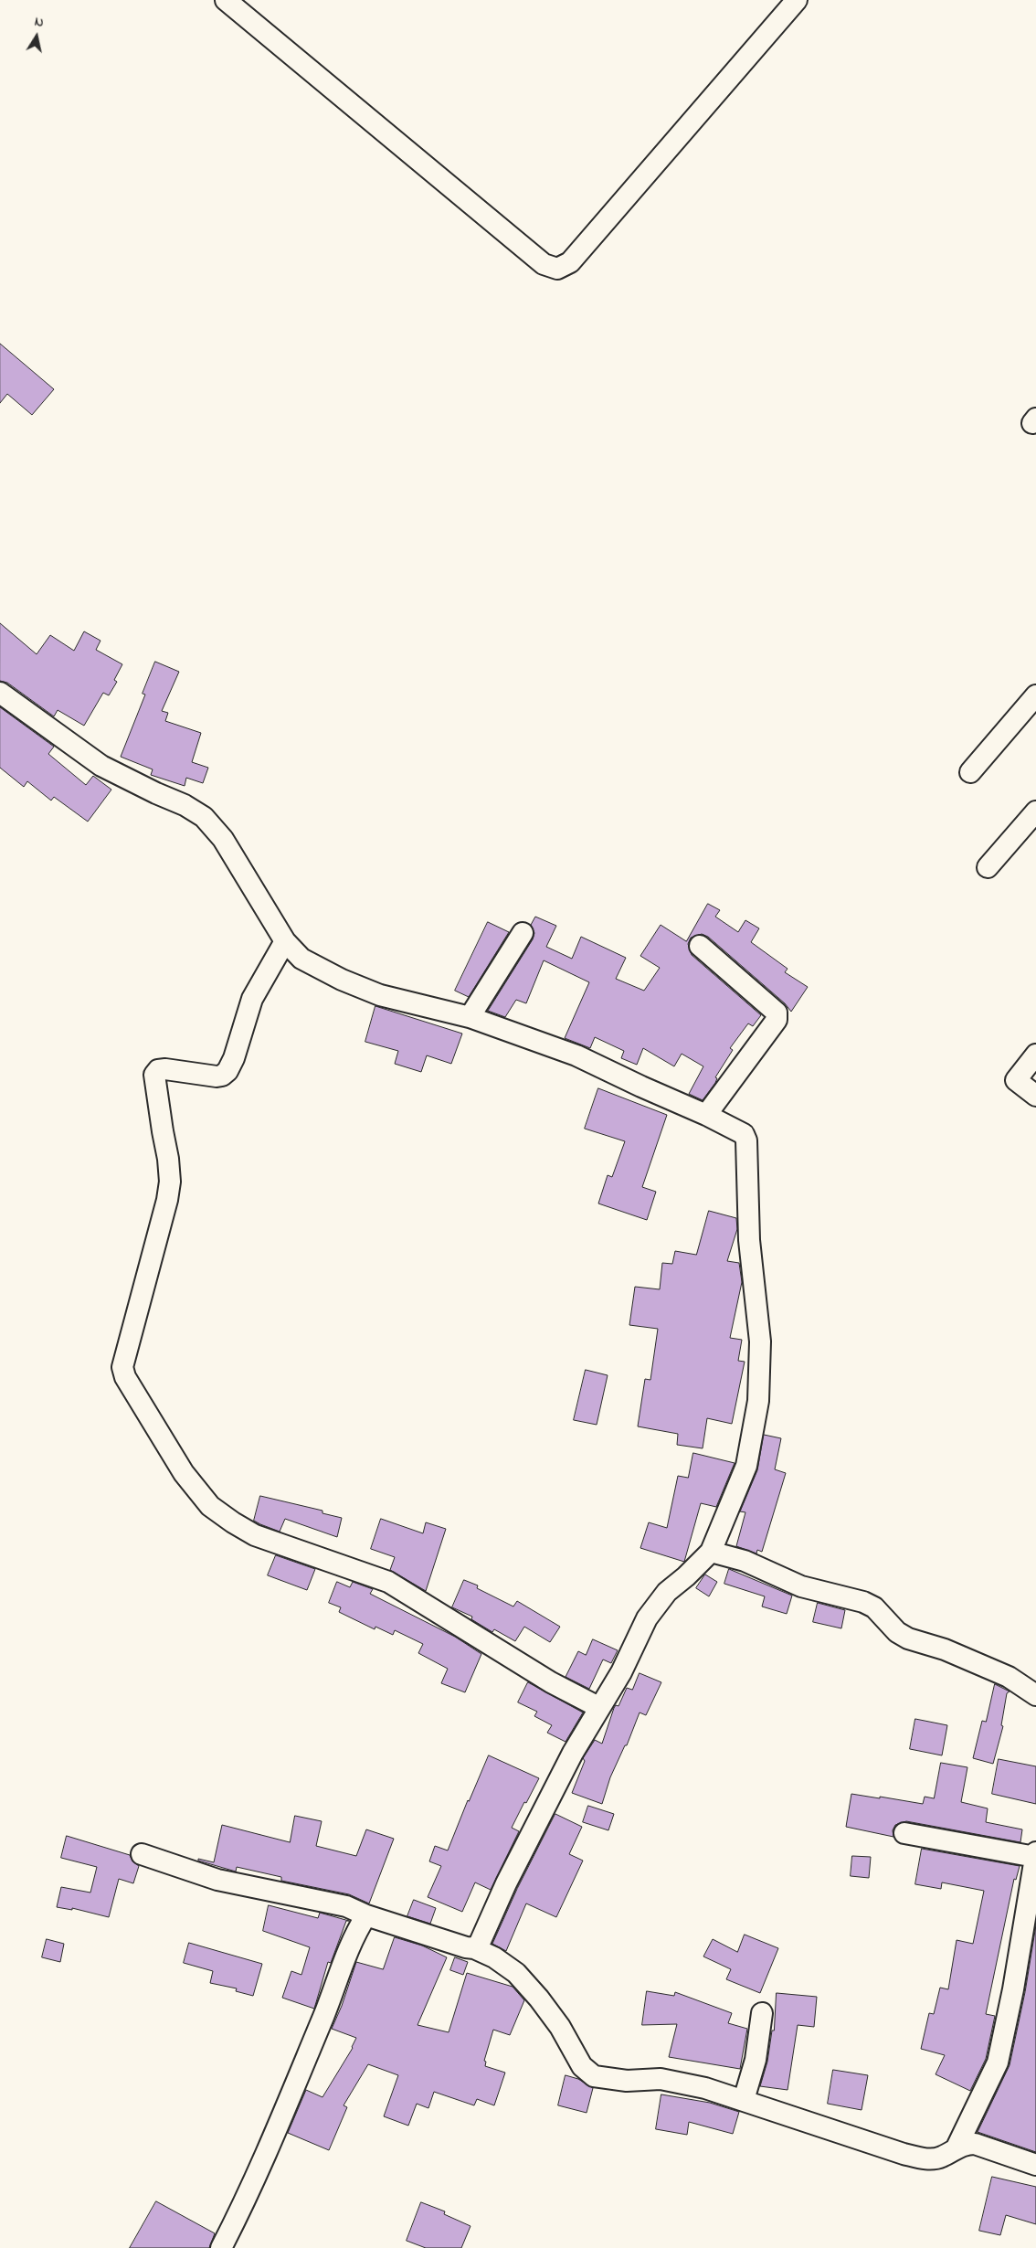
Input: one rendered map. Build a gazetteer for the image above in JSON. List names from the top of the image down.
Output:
{
  "north": "top"
}
